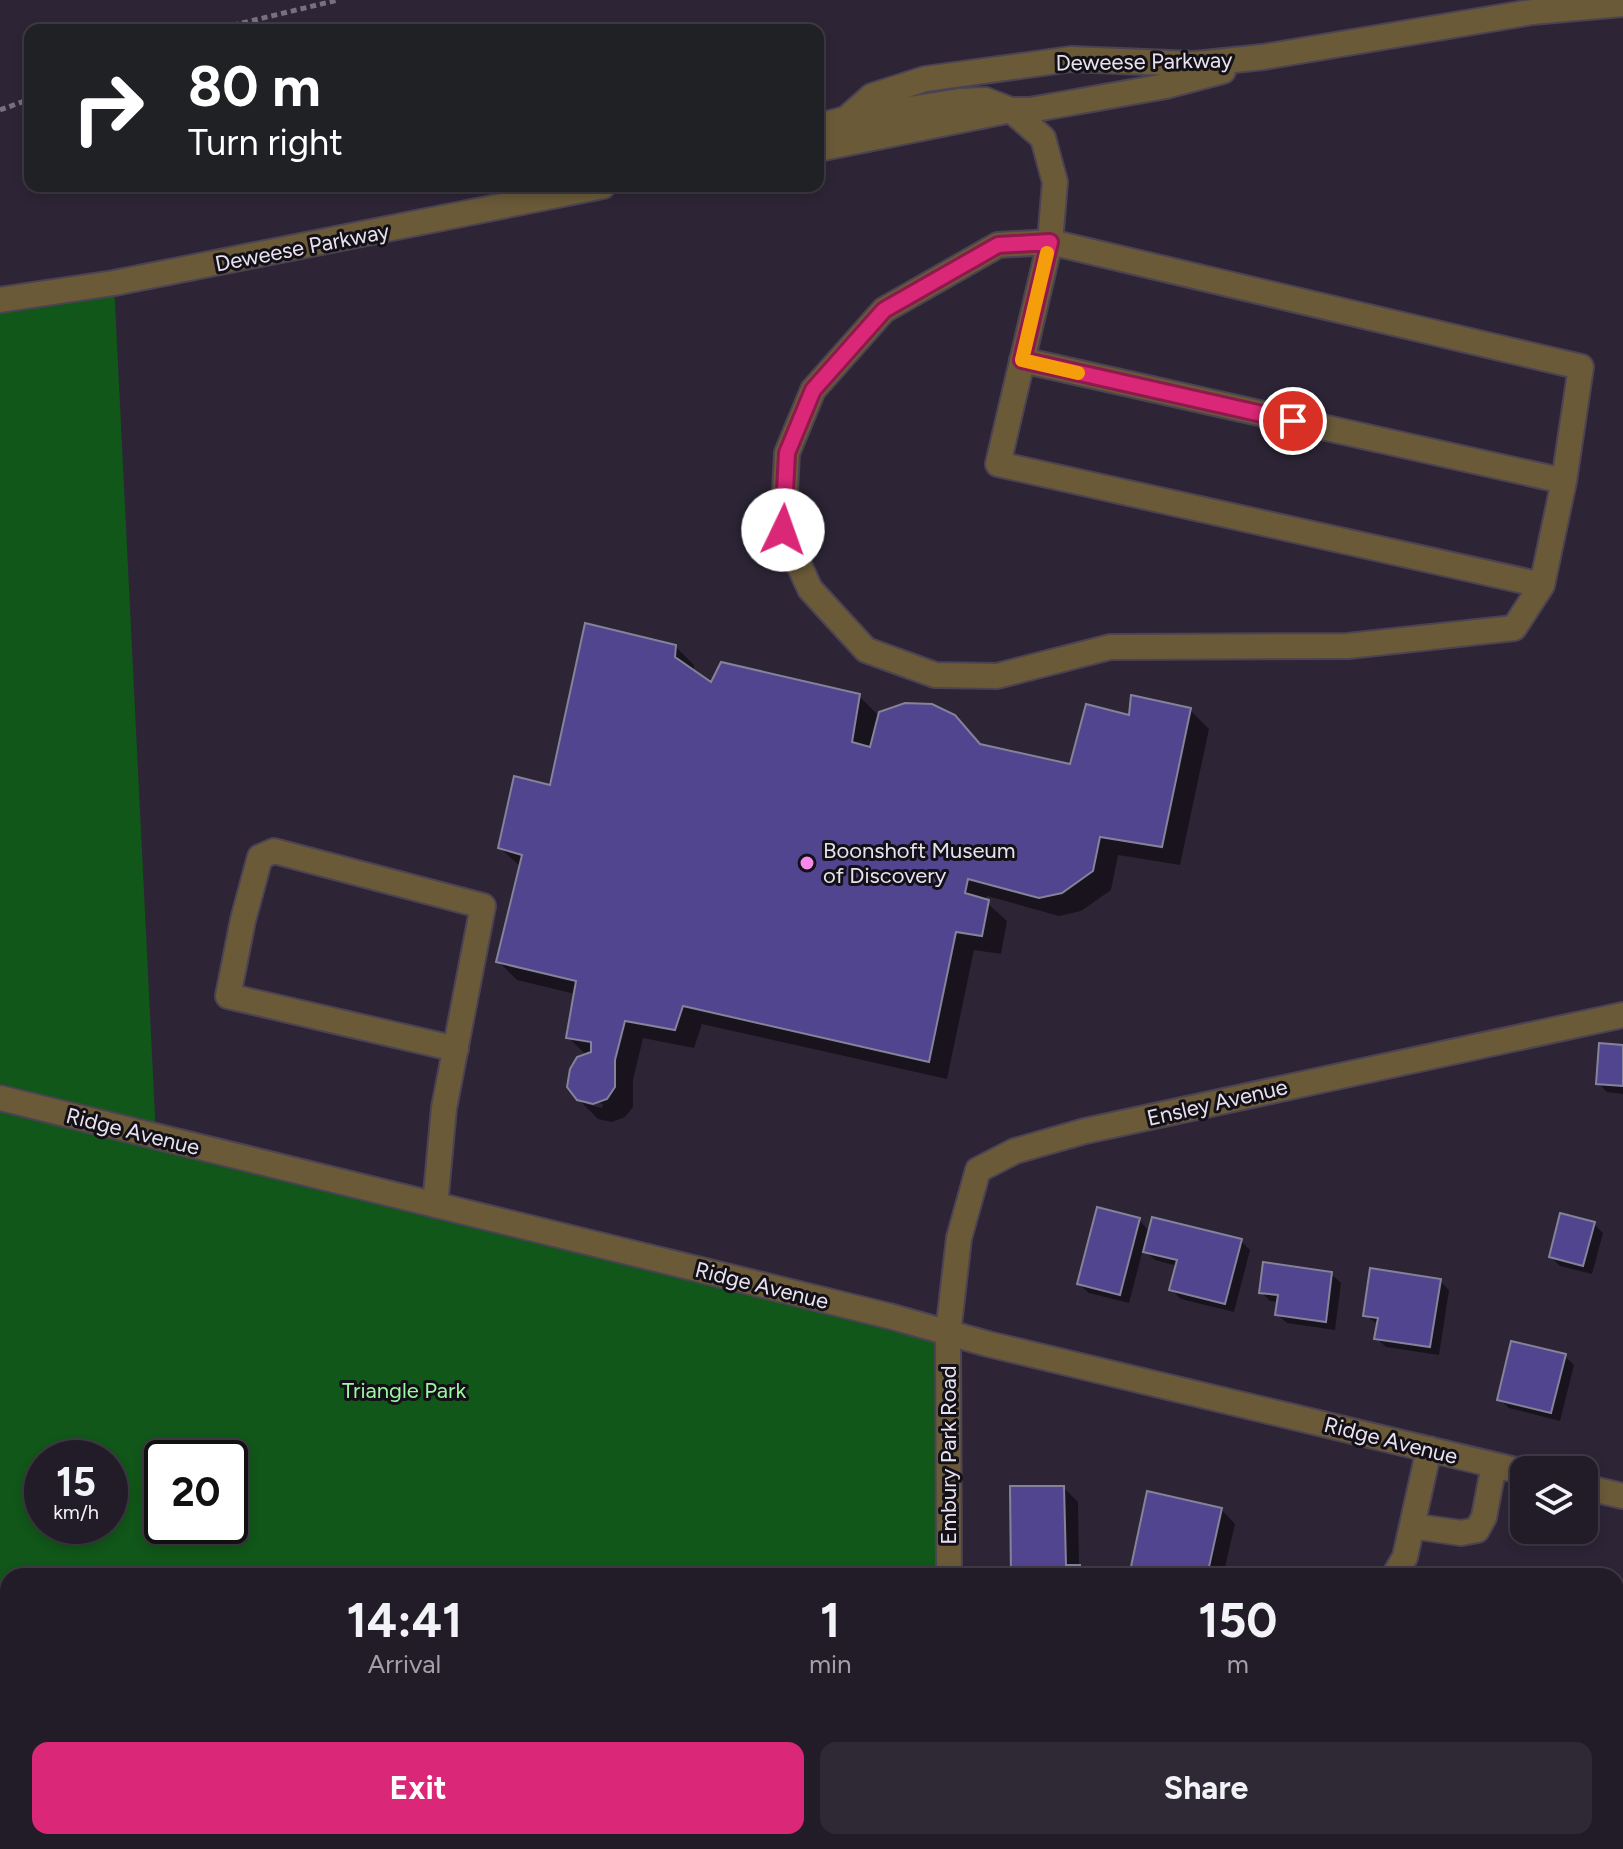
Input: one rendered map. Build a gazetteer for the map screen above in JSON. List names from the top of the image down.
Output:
{
  "streets": {
    "street": [
      "Deweese Parkway",
      "Ensley Avenue",
      "Ridge Avenue",
      "Embury Park Road"
    ]
  },
  "crossings": [
    ["Ensley Avenue", "Ridge Avenue"],
    ["Ensley Avenue", "Embury Park Road"],
    ["Ridge Avenue", "Embury Park Road"]
  ],
  "parks": ["Triangle Park"],
  "places": ["Boonshoft Museum of Discovery"],
  "page": {
    "turn": ["80 m", "Turn right"],
    "speed": "15 km/h",
    "limit": "20",
    "eta": [
      "14:41",
      "Arrival",
      "1",
      "min",
      "150",
      "m"
    ],
    "buttons": ["Exit", "Share"]
  }
}
